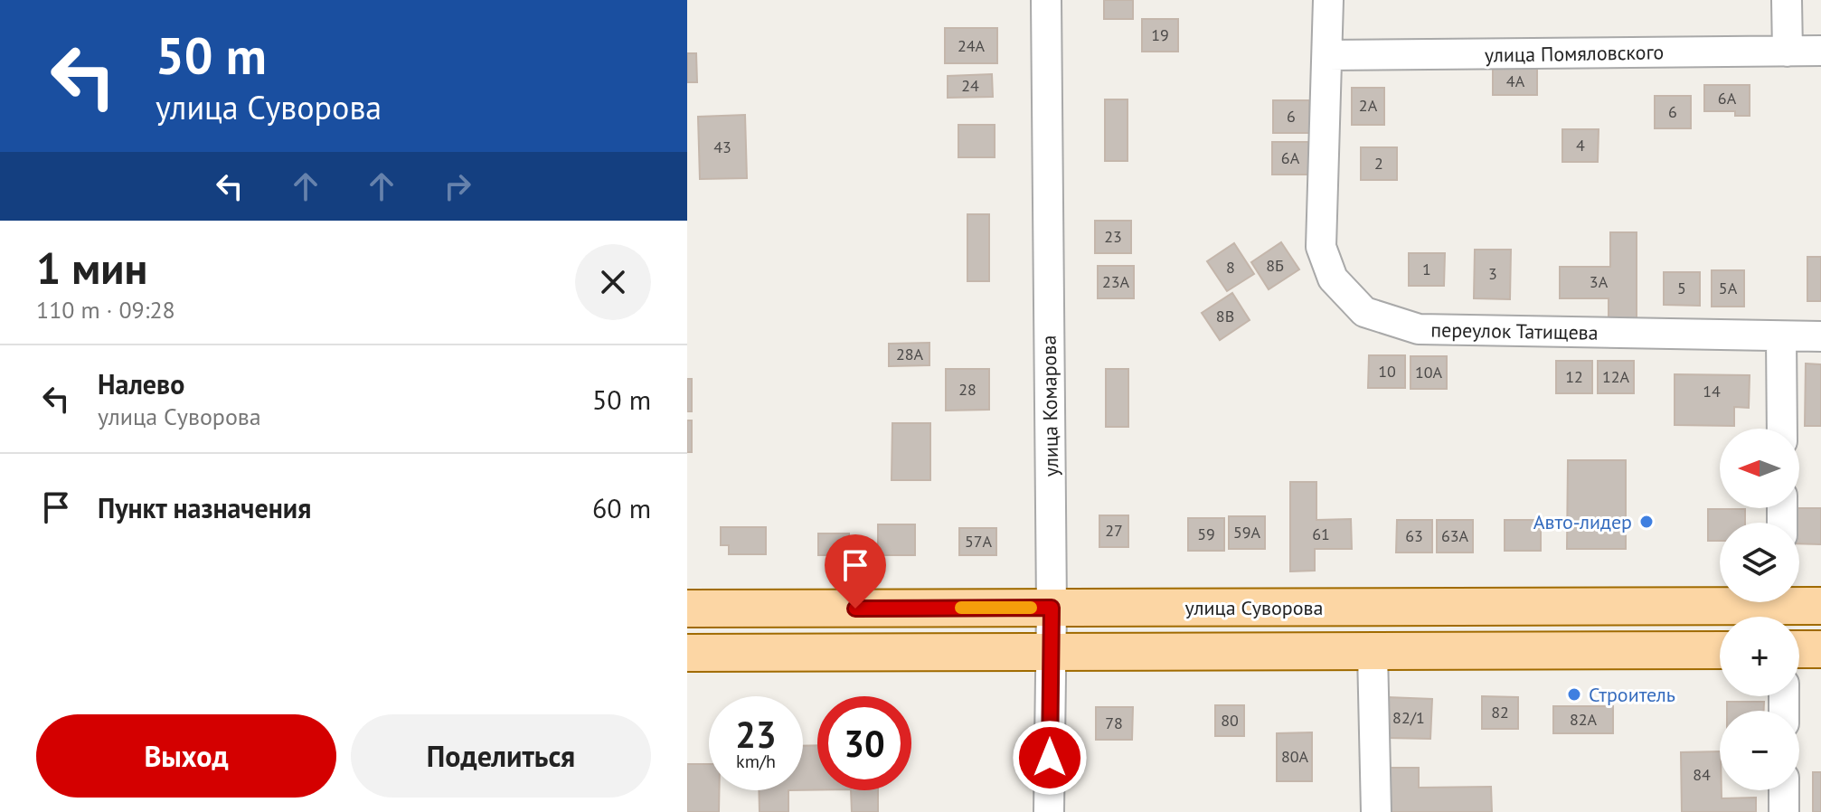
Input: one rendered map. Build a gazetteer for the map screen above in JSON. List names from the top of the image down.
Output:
{
  "streets": {
    "main road": ["улица Суворова"],
    "street": ["улица Помяловского", "переулок Татищева", "улица Комарова"]
  },
  "crossings": [
    ["улица Помяловского", "переулок Татищева"],
    ["улица Комарова", "улица Суворова"]
  ],
  "places": ["Авто-лидер", "Строитель"],
  "house_numbers": [
    "19",
    "24А",
    "4А",
    "24",
    "6А",
    "2А",
    "6",
    "6",
    "4",
    "43",
    "6А",
    "2",
    "23",
    "8Б",
    "8",
    "1",
    "3",
    "23А",
    "3А",
    "5",
    "5А",
    "8В",
    "28А",
    "10",
    "10А",
    "12",
    "12А",
    "28",
    "14",
    "27",
    "59А",
    "59",
    "61",
    "63",
    "63А",
    "57А",
    "82",
    "82/1",
    "82А",
    "80",
    "78",
    "80А",
    "84"
  ],
  "north": "left",
  "page": {
    "turn": ["50 m", "улица Суворова"],
    "heading": ["1 мин", "110 m · 09:28"],
    "list": [
      {
        "name": "Налево",
        "note": "улица Суворова",
        "value": "50 m"
      },
      {
        "name": "Пункт назначения",
        "value": "60 m"
      }
    ],
    "map_buttons": ["+", "−"],
    "speed": "23 km/h",
    "limit": "30",
    "buttons": ["Выход", "Поделиться"]
  }
}
